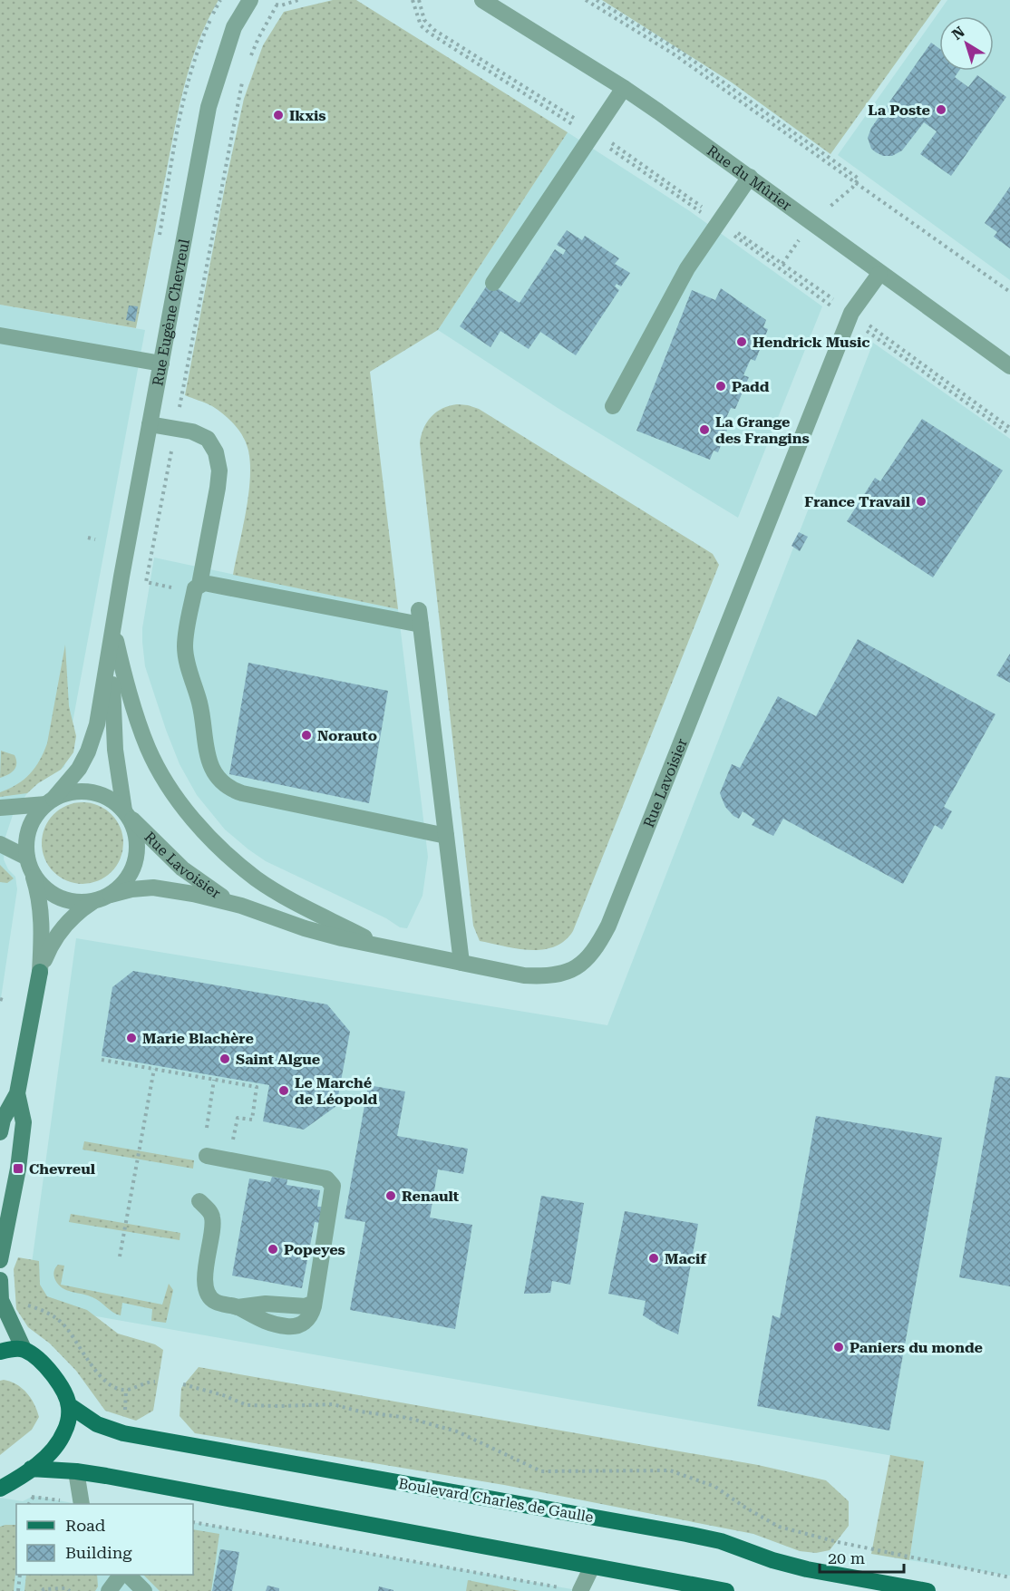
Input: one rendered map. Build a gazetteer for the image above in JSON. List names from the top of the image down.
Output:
{
  "streets": {
    "main road": ["Boulevard Charles de Gaulle"],
    "street": ["Rue du Mûrier", "Rue Eugène Chevreul", "Rue Lavoisier"]
  },
  "crossings": [
    ["Rue du Mûrier", "Rue Lavoisier"],
    ["Rue Eugène Chevreul", "Rue Lavoisier"]
  ],
  "places": {
    "other": [
      "La Poste",
      "Ikxis",
      "Hendrick Music",
      "Padd",
      "La Grange des Frangins",
      "France Travail",
      "Norauto",
      "Marie Blachère",
      "Saint Algue",
      "Le Marché de Léopold",
      "Renault",
      "Popeyes",
      "Macif",
      "Paniers du monde"
    ],
    "transit": ["Chevreul"]
  },
  "legend": ["Road", "Building"],
  "scale_bar": "20 m",
  "north": "top left"
}
